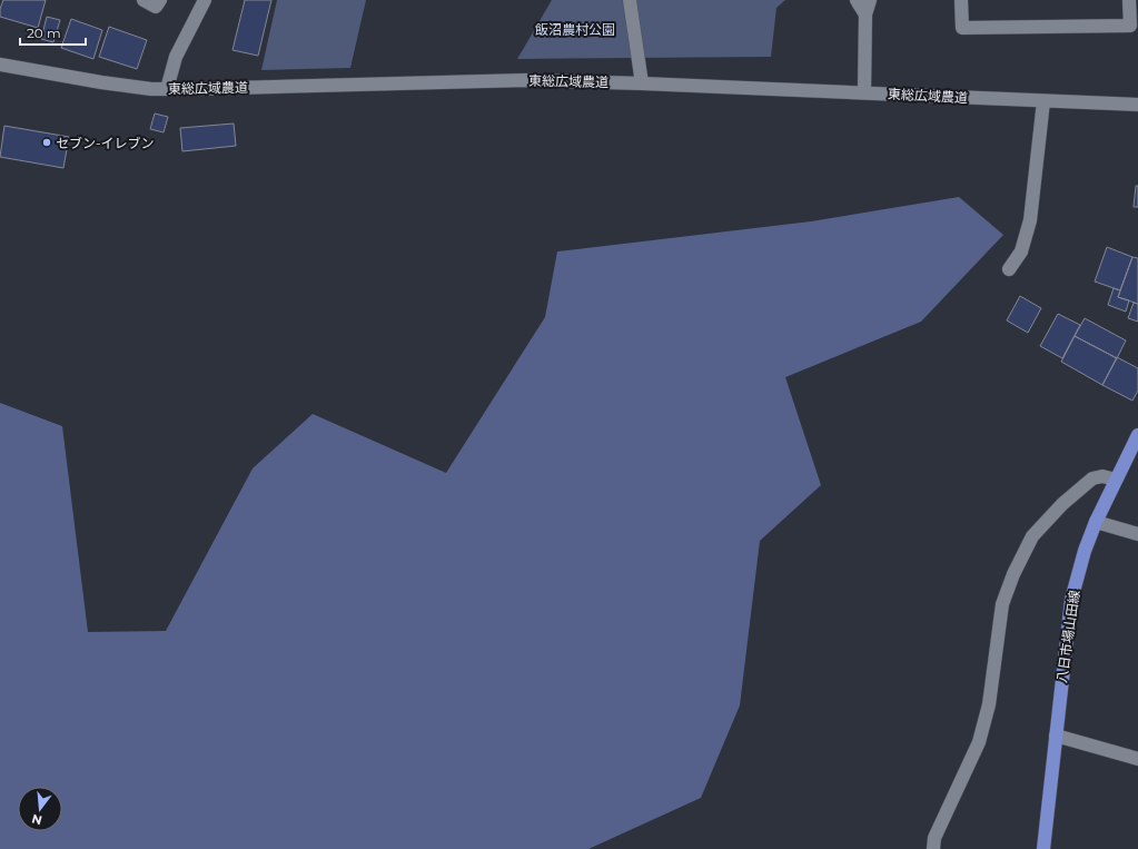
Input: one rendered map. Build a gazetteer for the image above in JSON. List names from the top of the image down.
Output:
{
  "streets": {
    "main road": ["八日市場山田線"],
    "street": ["東総広域農道"]
  },
  "parks": ["飯沼農村公園"],
  "places": ["セブン-イレブン"],
  "scale_bar": "20 m",
  "north": "bottom"
}
